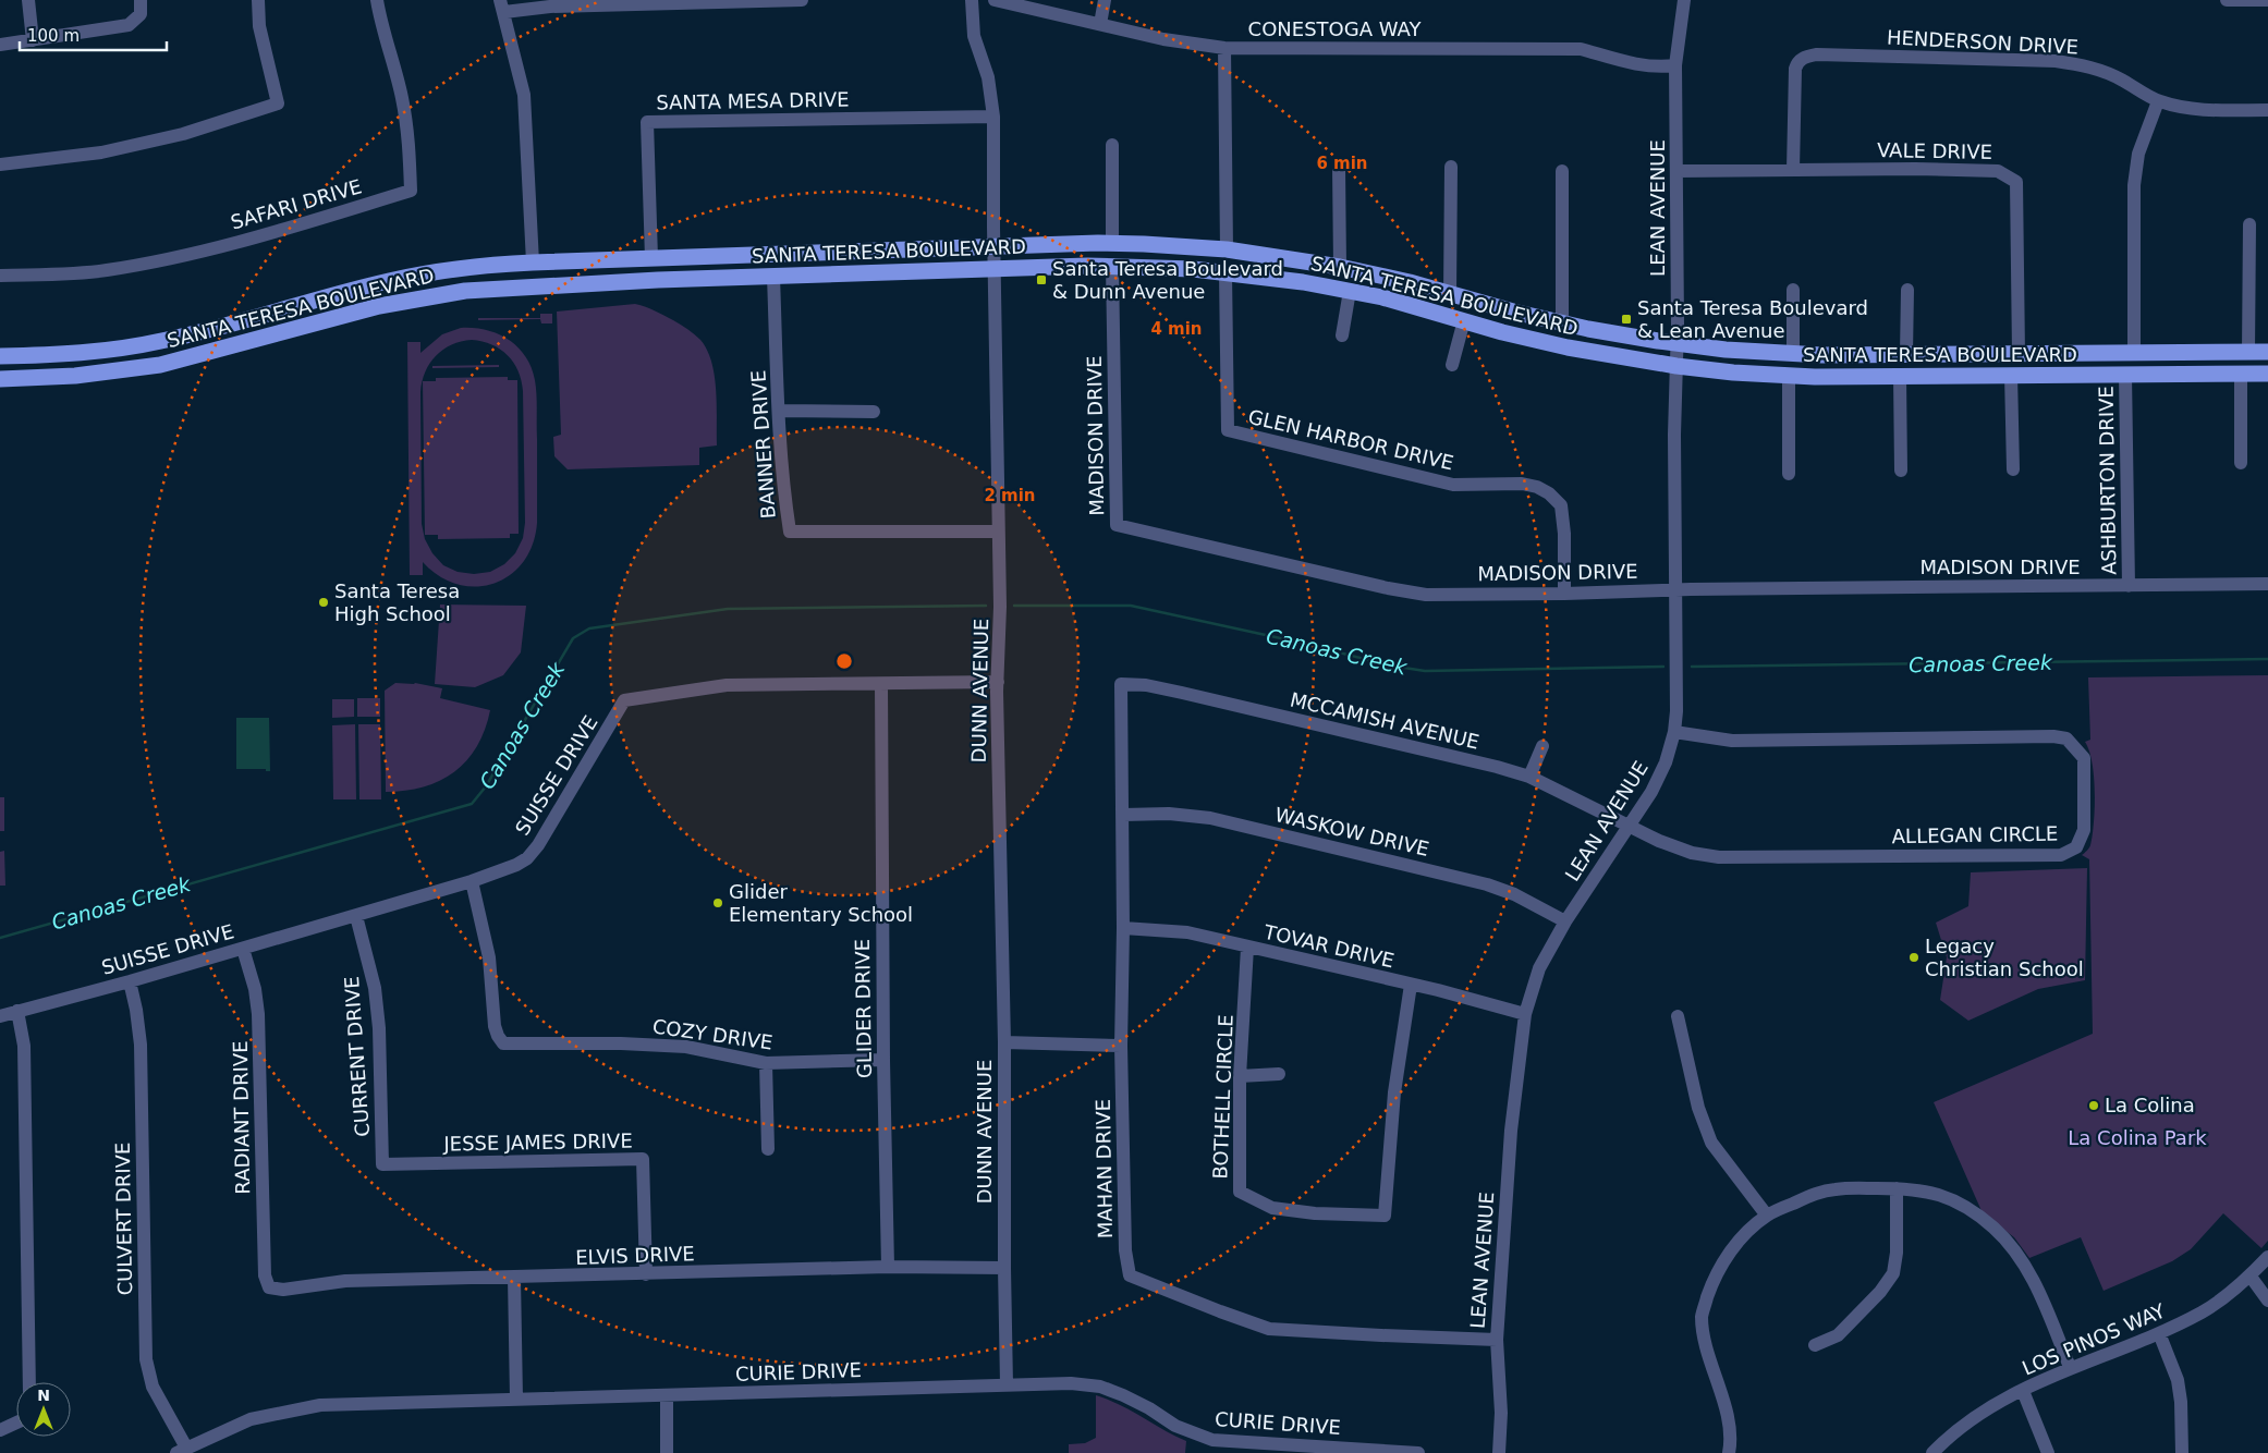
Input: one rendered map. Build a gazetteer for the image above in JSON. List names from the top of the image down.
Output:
{
  "streets": {
    "main road": ["SANTA TERESA BOULEVARD"],
    "street": [
      "CONESTOGA WAY",
      "HENDERSON DRIVE",
      "SANTA MESA DRIVE",
      "VALE DRIVE",
      "SAFARI DRIVE",
      "LEAN AVENUE",
      "MADISON DRIVE",
      "GLEN HARBOR DRIVE",
      "BANNER DRIVE",
      "ASHBURTON DRIVE",
      "DUNN AVENUE",
      "MCCAMISH AVENUE",
      "SUISSE DRIVE",
      "WASKOW DRIVE",
      "ALLEGAN CIRCLE",
      "TOVAR DRIVE",
      "GLIDER DRIVE",
      "COZY DRIVE",
      "CURRENT DRIVE",
      "BOTHELL CIRCLE",
      "RADIANT DRIVE",
      "JESSE JAMES DRIVE",
      "MAHAN DRIVE",
      "CULVERT DRIVE",
      "ELVIS DRIVE",
      "LOS PINOS WAY",
      "CURIE DRIVE"
    ]
  },
  "crossings": [
    ["CONESTOGA WAY", "LEAN AVENUE"],
    ["HENDERSON DRIVE", "VALE DRIVE"],
    ["SANTA MESA DRIVE", "SANTA TERESA BOULEVARD"],
    ["SANTA MESA DRIVE", "DUNN AVENUE"],
    ["VALE DRIVE", "LEAN AVENUE"],
    ["VALE DRIVE", "SANTA TERESA BOULEVARD"],
    ["LEAN AVENUE", "SANTA TERESA BOULEVARD"],
    ["LEAN AVENUE", "MADISON DRIVE"],
    ["LEAN AVENUE", "MCCAMISH AVENUE"],
    ["LEAN AVENUE", "WASKOW DRIVE"],
    ["LEAN AVENUE", "ALLEGAN CIRCLE"],
    ["LEAN AVENUE", "TOVAR DRIVE"],
    ["LEAN AVENUE", "MAHAN DRIVE"],
    ["SANTA TERESA BOULEVARD", "MADISON DRIVE"],
    ["SANTA TERESA BOULEVARD", "GLEN HARBOR DRIVE"],
    ["SANTA TERESA BOULEVARD", "BANNER DRIVE"],
    ["SANTA TERESA BOULEVARD", "ASHBURTON DRIVE"],
    ["SANTA TERESA BOULEVARD", "DUNN AVENUE"],
    ["MADISON DRIVE", "GLEN HARBOR DRIVE"],
    ["MADISON DRIVE", "ASHBURTON DRIVE"],
    ["BANNER DRIVE", "DUNN AVENUE"],
    ["DUNN AVENUE", "SUISSE DRIVE"],
    ["DUNN AVENUE", "ELVIS DRIVE"],
    ["DUNN AVENUE", "CURIE DRIVE"],
    ["MCCAMISH AVENUE", "ALLEGAN CIRCLE"],
    ["MCCAMISH AVENUE", "MAHAN DRIVE"],
    ["SUISSE DRIVE", "GLIDER DRIVE"],
    ["SUISSE DRIVE", "COZY DRIVE"],
    ["SUISSE DRIVE", "CURRENT DRIVE"],
    ["SUISSE DRIVE", "RADIANT DRIVE"],
    ["SUISSE DRIVE", "CULVERT DRIVE"],
    ["WASKOW DRIVE", "MAHAN DRIVE"],
    ["TOVAR DRIVE", "BOTHELL CIRCLE"],
    ["TOVAR DRIVE", "MAHAN DRIVE"],
    ["GLIDER DRIVE", "COZY DRIVE"],
    ["GLIDER DRIVE", "ELVIS DRIVE"],
    ["CURRENT DRIVE", "JESSE JAMES DRIVE"],
    ["RADIANT DRIVE", "ELVIS DRIVE"],
    ["JESSE JAMES DRIVE", "ELVIS DRIVE"],
    ["CULVERT DRIVE", "CURIE DRIVE"]
  ],
  "water": ["Canoas Creek"],
  "parks": ["La Colina Park"],
  "places": {
    "transit": ["Santa Teresa Boulevard & Dunn Avenue", "Santa Teresa Boulevard & Lean Avenue"],
    "other": [
      "Santa Teresa High School",
      "Glider Elementary School",
      "Legacy Christian School",
      "La Colina"
    ]
  },
  "scale_bar": "100 m",
  "north": "top",
  "rings": ["6 min", "4 min", "2 min"]
}
